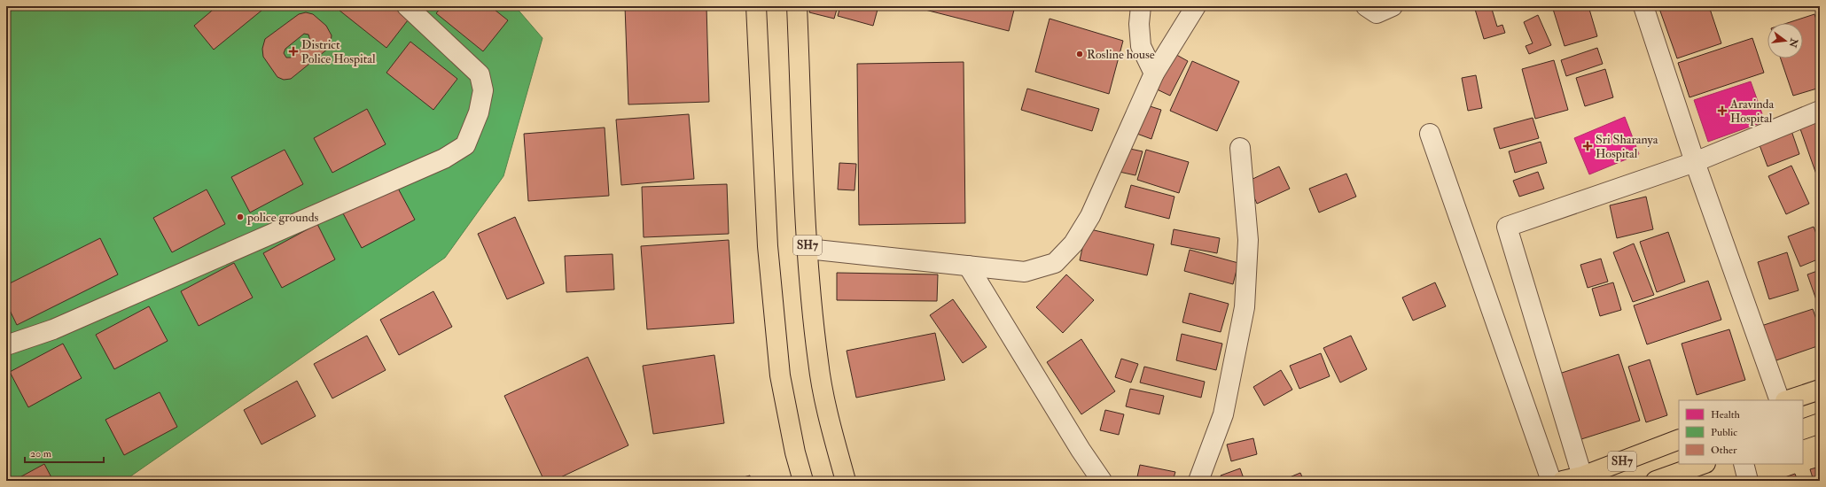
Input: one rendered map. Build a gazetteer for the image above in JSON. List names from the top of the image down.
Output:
{
  "streets": {
    "main road": ["SH7"]
  },
  "places": {
    "health": ["District Police Hospital", "Aravinda Hospital", "Sri Sharanya Hospital"],
    "other": ["Rosline house", "police grounds"]
  },
  "legend": ["Health", "Public", "Other"],
  "scale_bar": "20 m",
  "north": "right"
}
